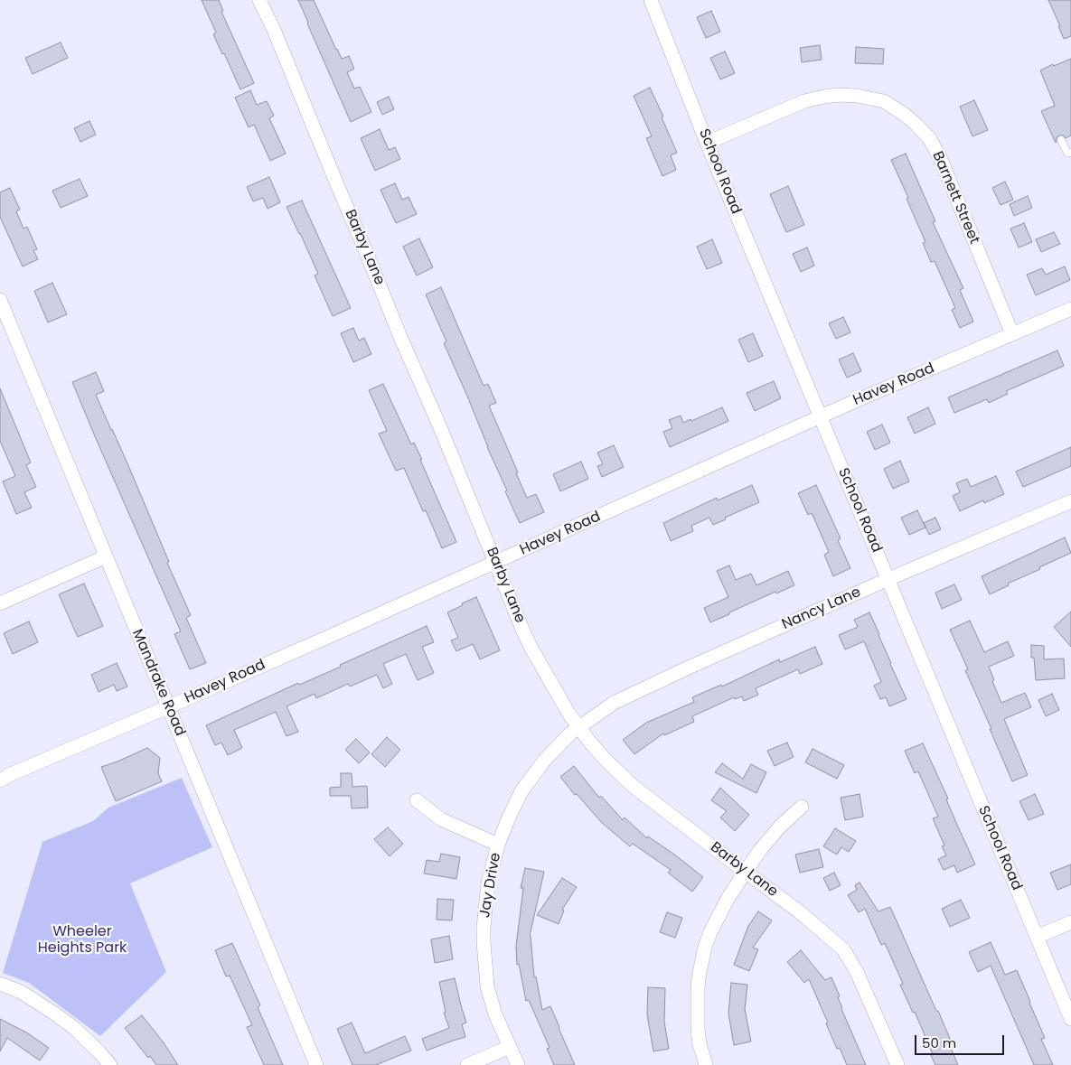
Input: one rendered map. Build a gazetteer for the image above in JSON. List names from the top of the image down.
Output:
{
  "streets": {
    "street": [
      "School Road",
      "Barnett Street",
      "Barby Lane",
      "Havey Road",
      "Nancy Lane",
      "Mandrake Road",
      "Jay Drive"
    ]
  },
  "crossings": [
    ["School Road", "Barnett Street"],
    ["School Road", "Havey Road"],
    ["School Road", "Nancy Lane"],
    ["Barnett Street", "Havey Road"],
    ["Barby Lane", "Havey Road"],
    ["Barby Lane", "Nancy Lane"],
    ["Barby Lane", "Jay Drive"],
    ["Havey Road", "Mandrake Road"],
    ["Nancy Lane", "Jay Drive"]
  ],
  "parks": ["Wheeler Heights Park"],
  "scale_bar": "50 m"
}
